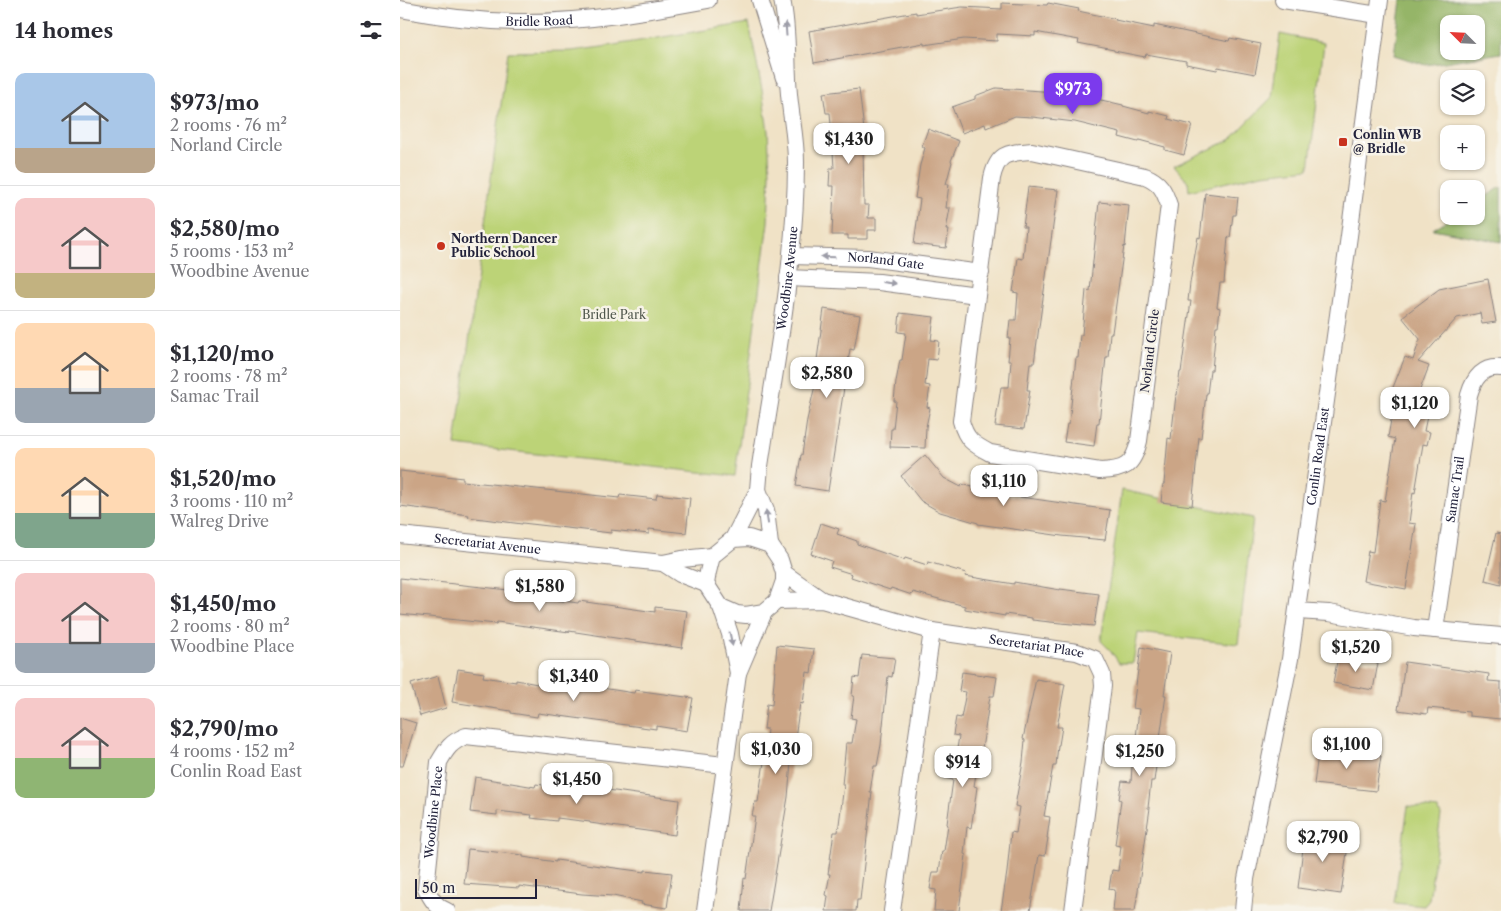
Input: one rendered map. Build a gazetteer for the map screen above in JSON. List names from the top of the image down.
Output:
{
  "streets": {
    "street": [
      "Bridle Road",
      "Norland Gate",
      "Woodbine Avenue",
      "Norland Circle",
      "Conlin Road East",
      "Samac Trail",
      "Secretariat Avenue",
      "Secretariat Place",
      "Woodbine Place"
    ]
  },
  "crossings": [
    ["Norland Gate", "Woodbine Avenue"],
    ["Norland Gate", "Norland Circle"],
    ["Woodbine Avenue", "Secretariat Avenue"],
    ["Woodbine Avenue", "Secretariat Place"],
    ["Secretariat Avenue", "Secretariat Place"]
  ],
  "parks": ["Bridle Park"],
  "places": {
    "transit": ["Conlin WB @ Bridle"],
    "other": ["Northern Dancer Public School"]
  },
  "scale_bar": "50 m",
  "north": "top left",
  "page": {
    "heading": "14 homes",
    "map_buttons": ["+", "−"],
    "list": [
      {
        "name": "$973/mo",
        "note": "2 rooms · 76 m² · Norland Circle"
      },
      {
        "name": "$2,580/mo",
        "note": "5 rooms · 153 m² · Woodbine Avenue"
      },
      {
        "name": "$1,120/mo",
        "note": "2 rooms · 78 m² · Samac Trail"
      },
      {
        "name": "$1,520/mo",
        "note": "3 rooms · 110 m² · Walreg Drive"
      },
      {
        "name": "$1,450/mo",
        "note": "2 rooms · 80 m² · Woodbine Place"
      },
      {
        "name": "$2,790/mo",
        "note": "4 rooms · 152 m² · Conlin Road East"
      }
    ],
    "price": [
      "$973",
      "$1,430",
      "$2,580",
      "$1,120",
      "$1,110",
      "$1,580",
      "$1,520",
      "$1,340",
      "$1,100",
      "$1,030",
      "$1,250",
      "$914",
      "$1,450",
      "$2,790"
    ],
    "scale": "50 m"
  }
}
